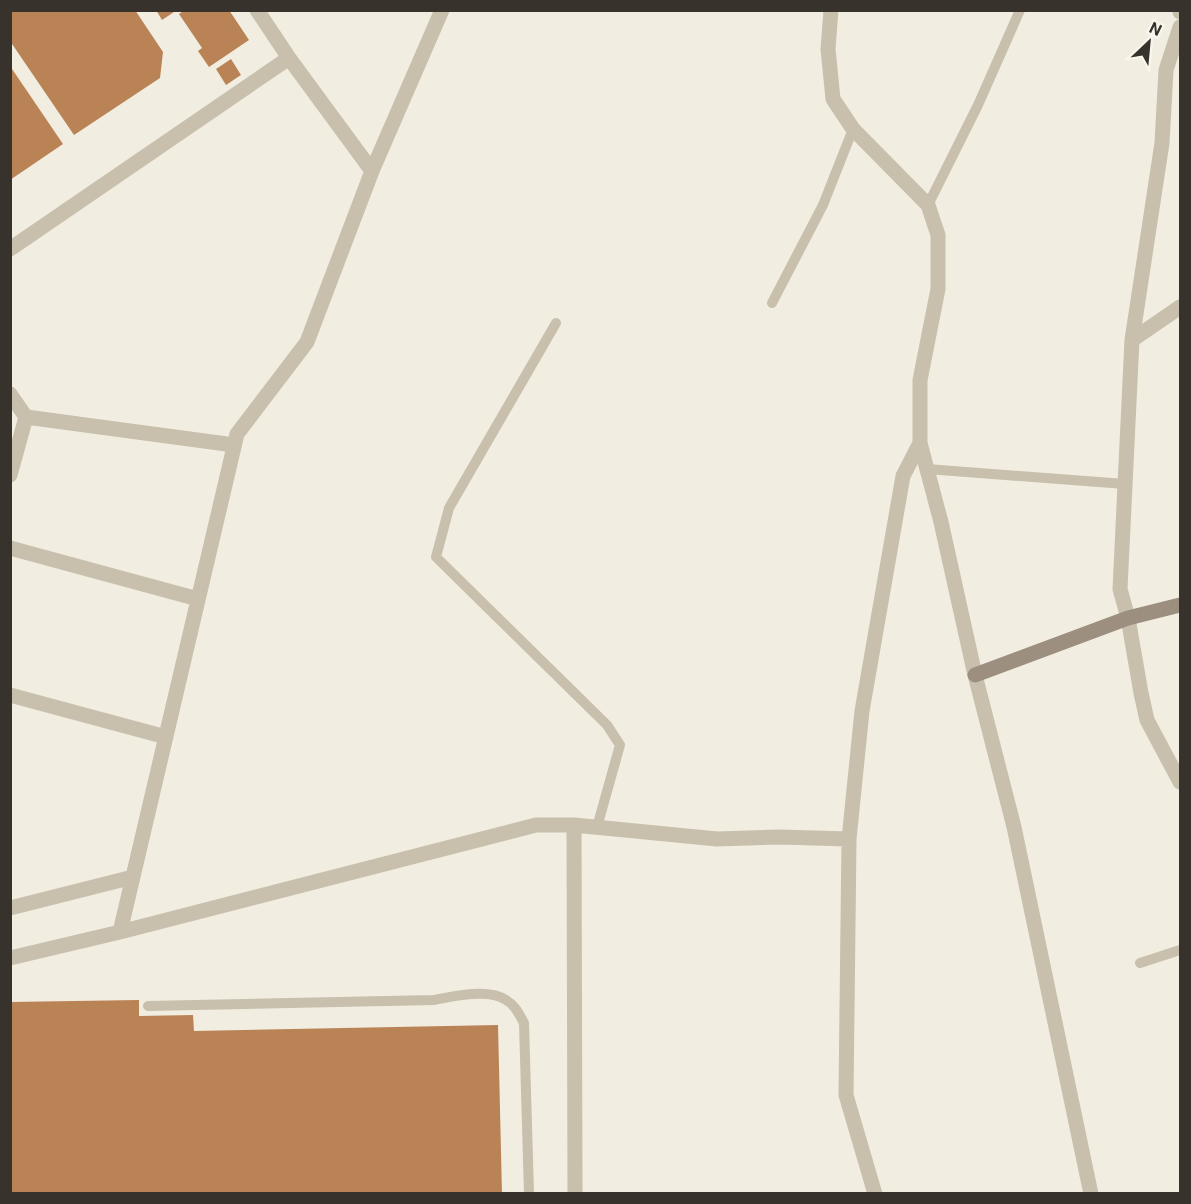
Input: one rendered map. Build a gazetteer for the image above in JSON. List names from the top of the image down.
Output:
{
  "north": "top right"
}
